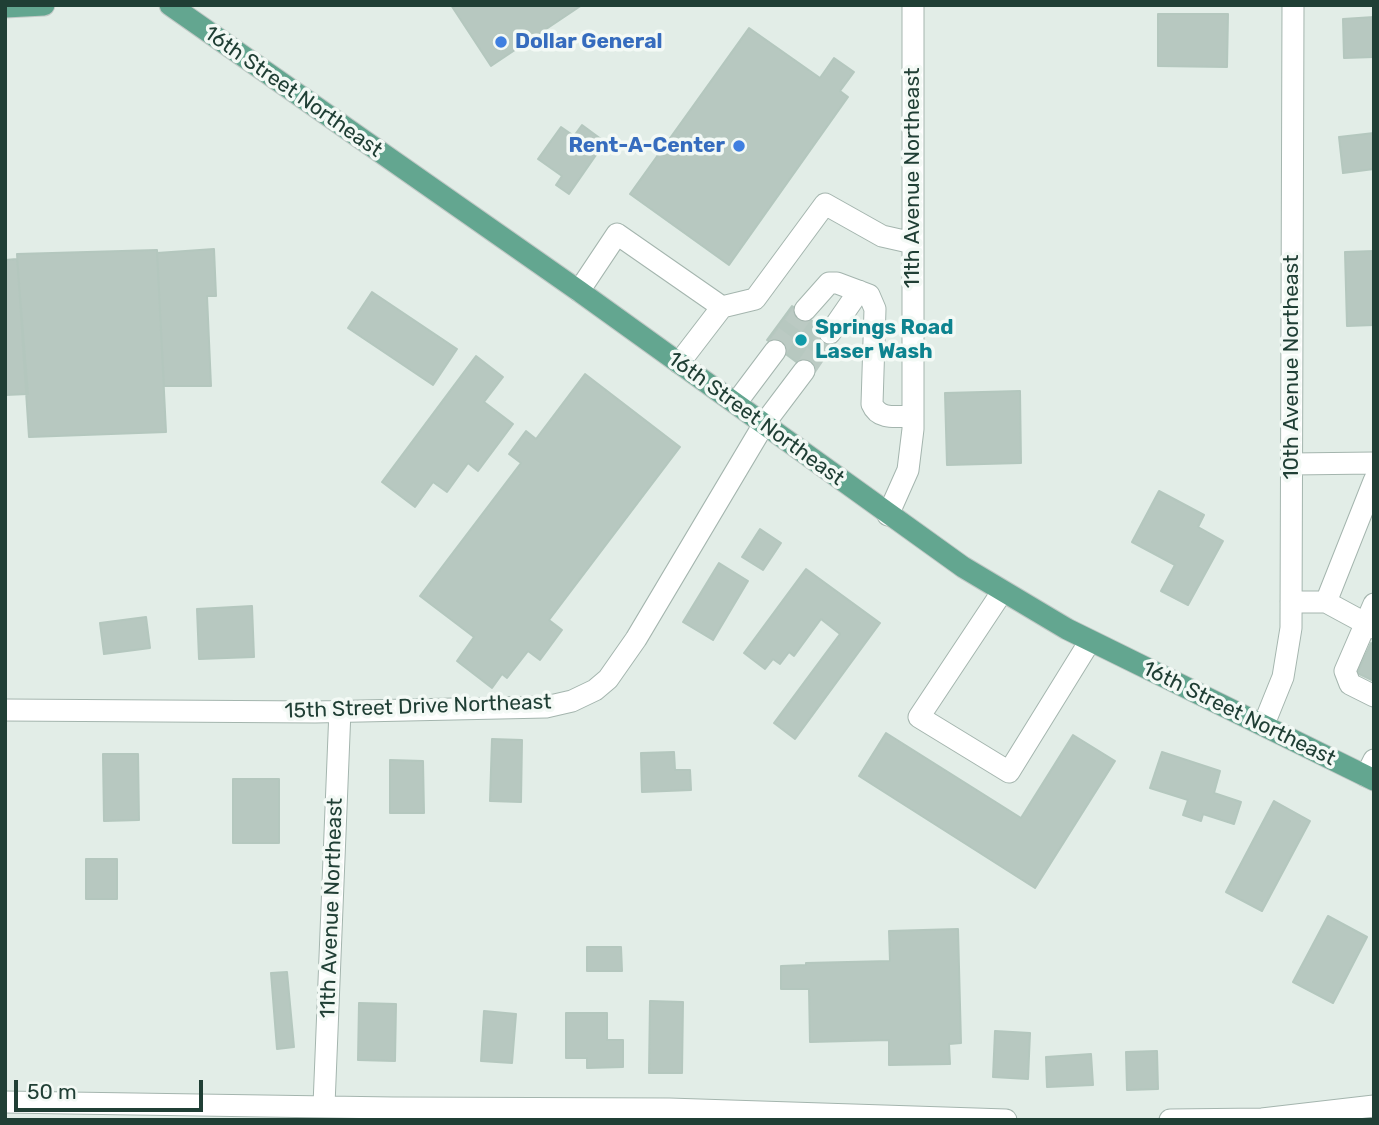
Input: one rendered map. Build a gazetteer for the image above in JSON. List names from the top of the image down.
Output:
{
  "streets": {
    "main road": ["16th Street Northeast"],
    "street": ["11th Avenue Northeast", "10th Avenue Northeast", "15th Street Drive Northeast"]
  },
  "crossings": [
    ["16th Street Northeast", "11th Avenue Northeast"],
    ["16th Street Northeast", "10th Avenue Northeast"],
    ["16th Street Northeast", "15th Street Drive Northeast"],
    ["11th Avenue Northeast", "15th Street Drive Northeast"]
  ],
  "places": ["Dollar General", "Rent-A-Center", "Springs Road Laser Wash"],
  "scale_bar": "50 m"
}
